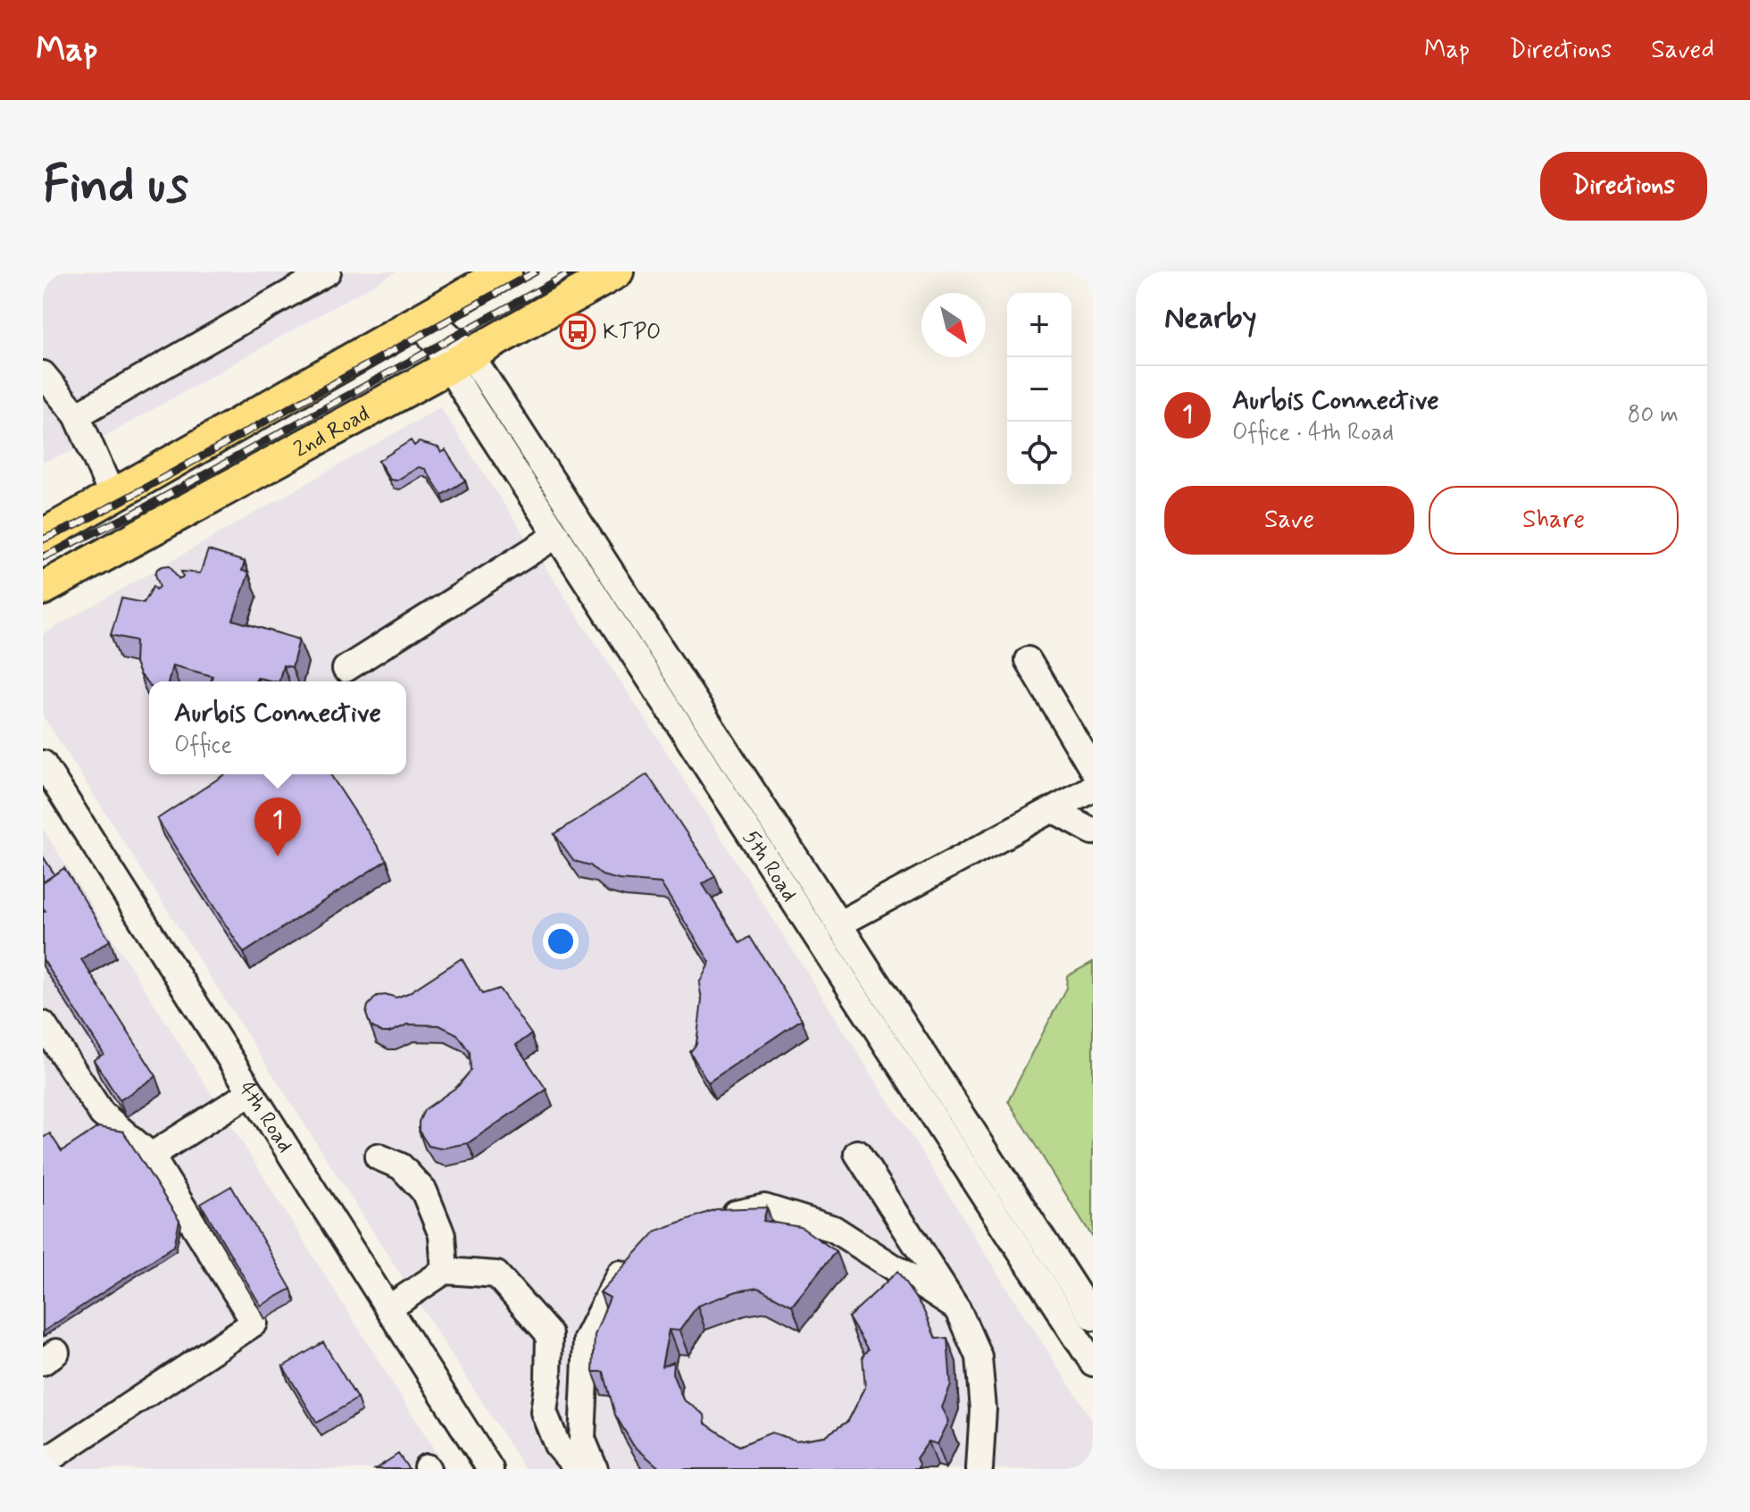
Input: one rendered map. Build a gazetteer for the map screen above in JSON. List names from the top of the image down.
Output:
{
  "streets": {
    "main road": ["2nd Road"],
    "street": ["5th Road", "4th Road"]
  },
  "crossings": [
    ["2nd Road", "5th Road"]
  ],
  "places": {
    "bus stop": ["KTPO"]
  },
  "north": "bottom right",
  "page": {
    "header": "Map",
    "nav": ["Map", "Directions", "Saved"],
    "buttons": [
      "Directions",
      ["Save", "Share"]
    ],
    "title": "Find us",
    "heading": "Nearby",
    "map_buttons": ["+", "−"],
    "list": [
      {
        "mark": "1",
        "name": "Aurbis Connective",
        "note": "Office · 4th Road",
        "value": "80 m"
      }
    ],
    "popup": ["Aurbis Connective", "Office"],
    "pins": "1"
  }
}
